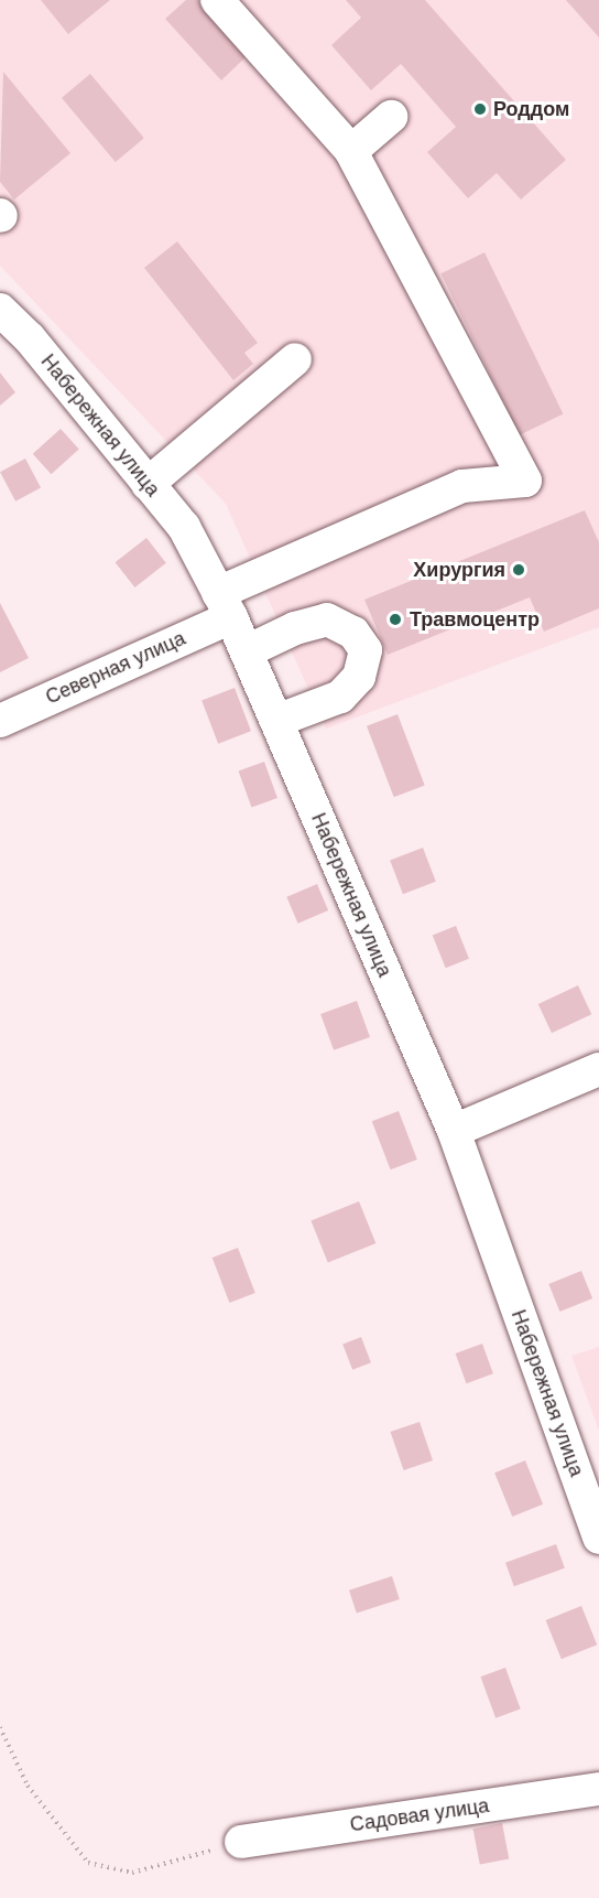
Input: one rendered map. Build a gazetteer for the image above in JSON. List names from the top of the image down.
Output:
{
  "streets": {
    "street": ["Набережная улица", "Северная улица", "Садовая улица"]
  },
  "crossings": [
    ["Набережная улица", "Северная улица"]
  ],
  "places": ["Роддом", "Хирургия", "Травмоцентр"]
}
